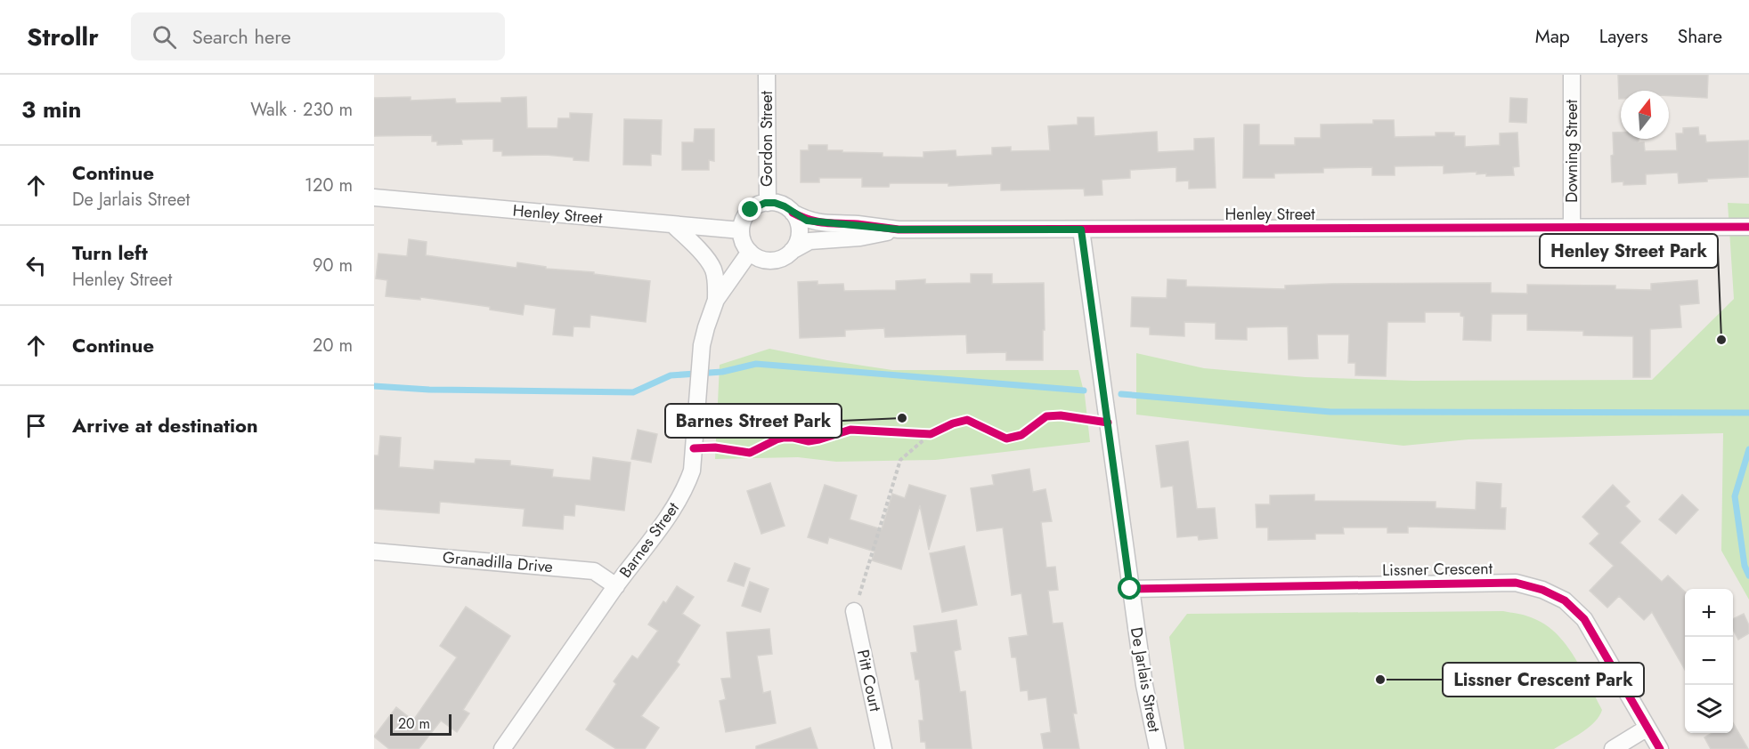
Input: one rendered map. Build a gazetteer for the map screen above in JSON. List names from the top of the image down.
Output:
{
  "streets": {
    "street": [
      "Gordon Street",
      "Downing Street",
      "Henley Street",
      "Barnes Street",
      "Granadilla Drive",
      "Lissner Crescent",
      "De Jarlais Street",
      "Pitt Court"
    ]
  },
  "crossings": [
    ["Gordon Street", "Henley Street"],
    ["Gordon Street", "Barnes Street"],
    ["Downing Street", "Henley Street"],
    ["Henley Street", "Barnes Street"],
    ["Henley Street", "De Jarlais Street"],
    ["Barnes Street", "Granadilla Drive"],
    ["Lissner Crescent", "De Jarlais Street"]
  ],
  "places": ["Henley Street Park", "Barnes Street Park", "Lissner Crescent Park"],
  "scale_bar": "20 m",
  "north": "top",
  "page": {
    "header": "Strollr",
    "search": "Search here",
    "nav": ["Map", "Layers", "Share"],
    "heading": ["3 min", "Walk · 230 m"],
    "list": [
      ["Continue", "De Jarlais Street", "120 m"],
      ["Turn left", "Henley Street", "90 m"],
      ["Continue", "20 m"],
      "Arrive at destination"
    ],
    "map_buttons": ["+", "−"],
    "scale": "20 m"
  }
}
